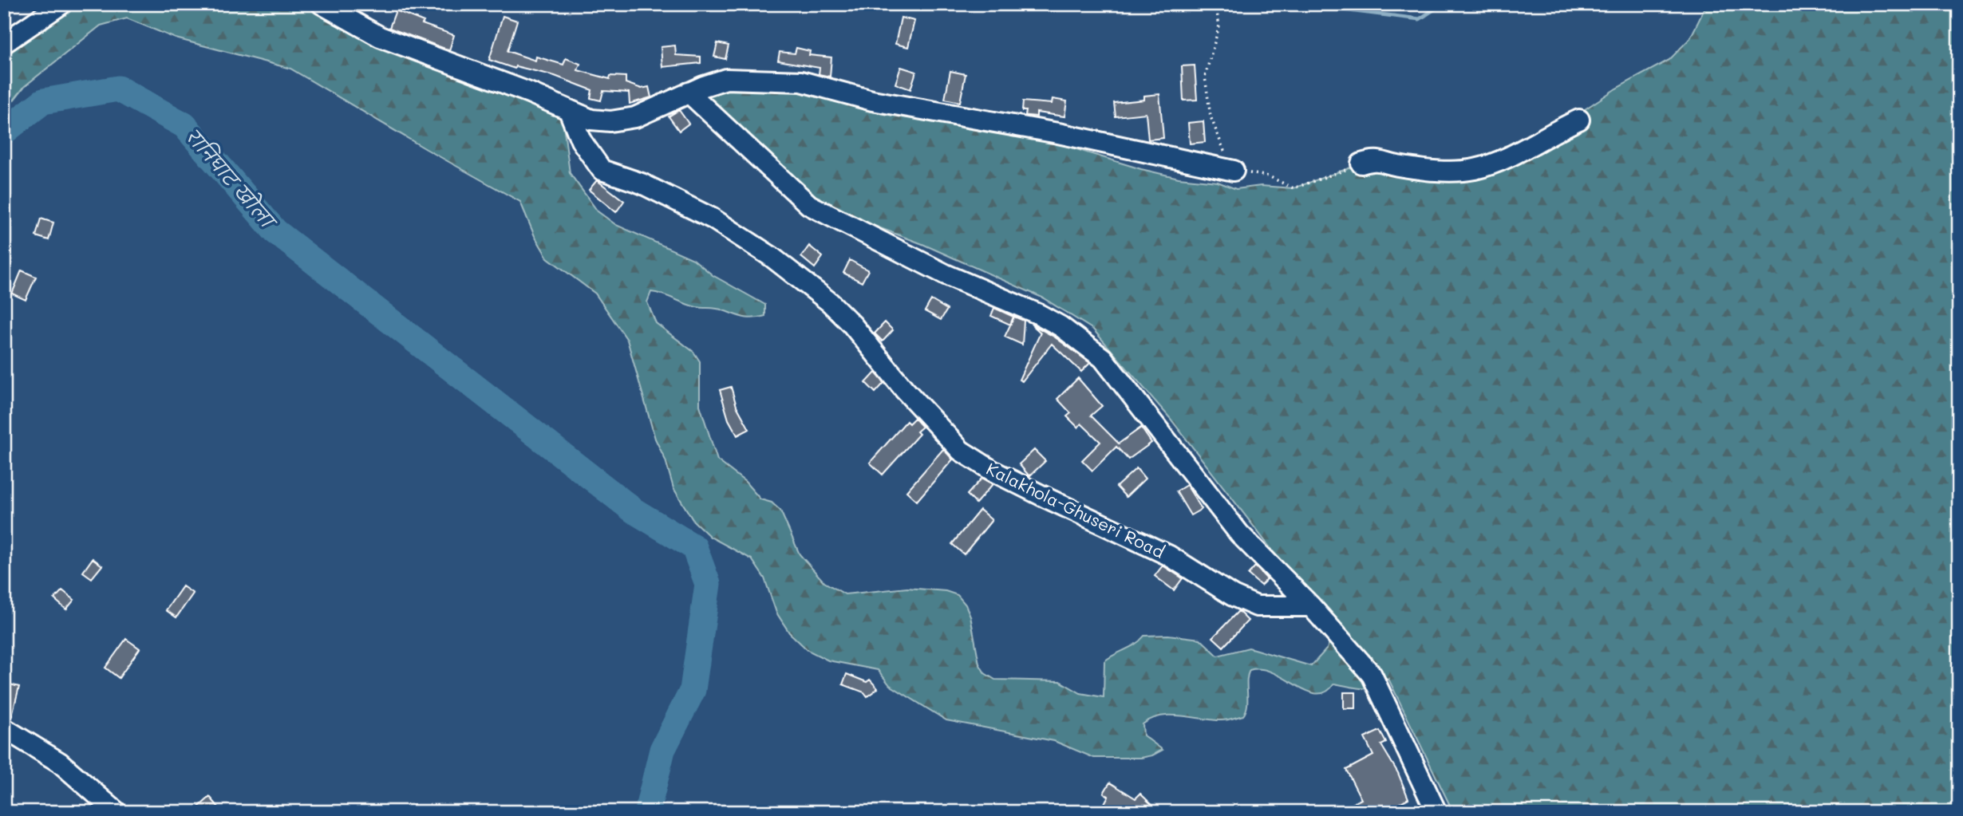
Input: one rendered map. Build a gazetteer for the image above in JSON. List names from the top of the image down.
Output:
{
  "streets": {
    "street": ["Kalakhola-Ghuseri Road"]
  },
  "water": ["रानिघाट खोला"]
}
